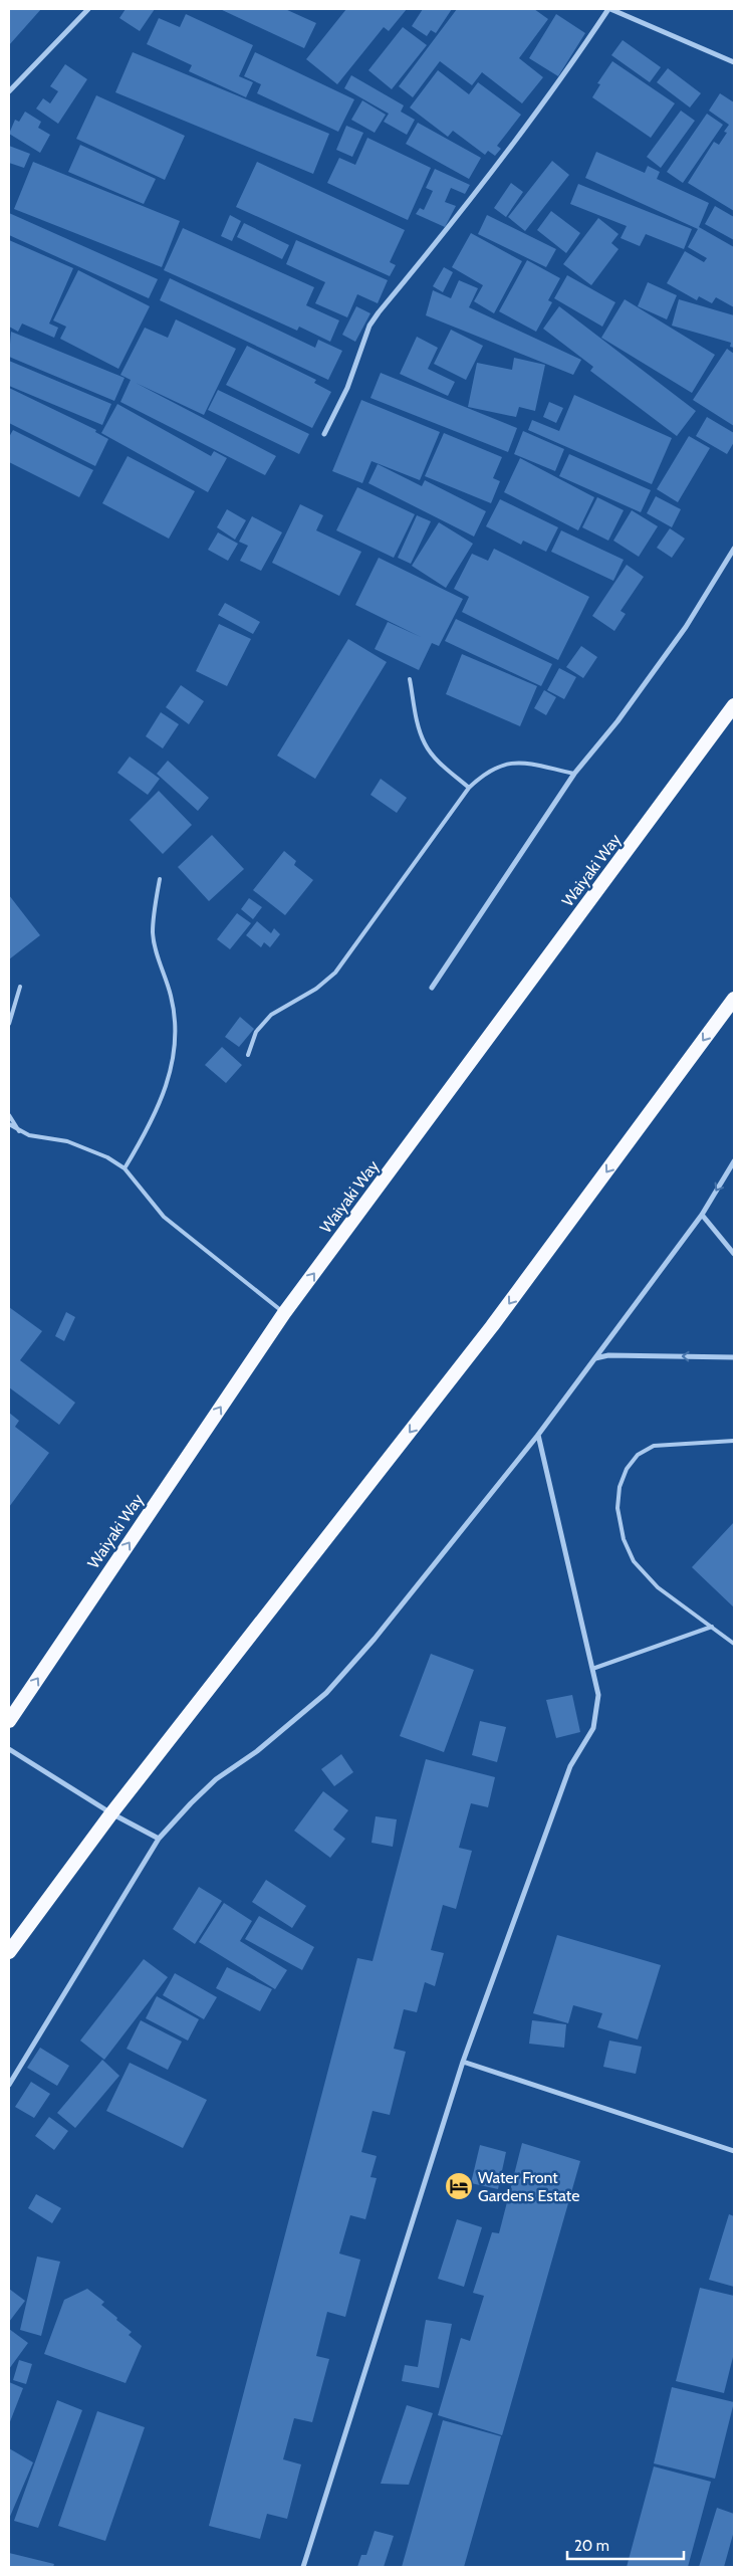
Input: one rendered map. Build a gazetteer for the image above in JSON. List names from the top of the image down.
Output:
{
  "streets": {
    "highway": ["Waiyaki Way"]
  },
  "one_way": ["Waiyaki Way"],
  "places": {
    "hotel": ["Water Front Gardens Estate"]
  },
  "scale_bar": "20 m"
}
